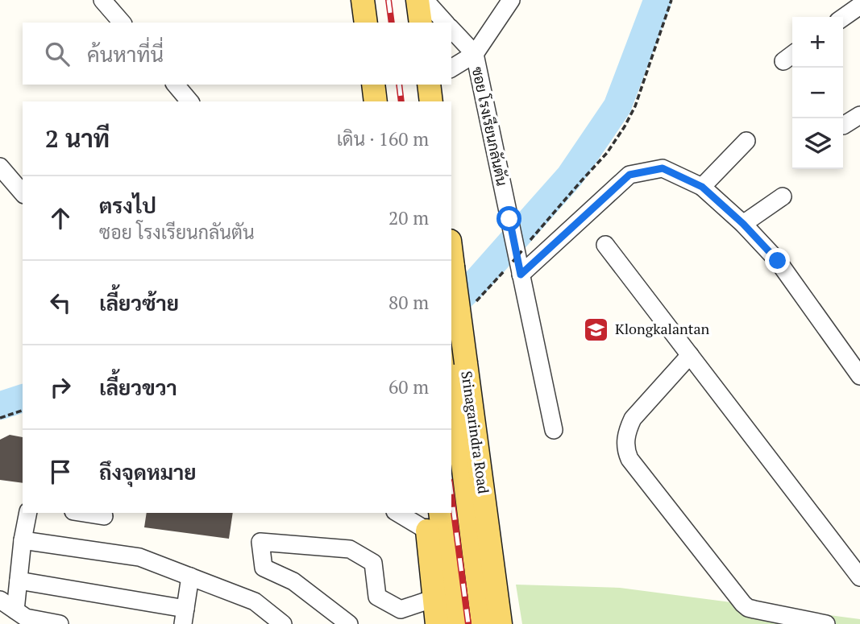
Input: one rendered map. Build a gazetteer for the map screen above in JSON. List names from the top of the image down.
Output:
{
  "streets": {
    "main road": ["Srinagarindra Road"],
    "street": ["ซอย โรงเรียนกลันตัน"]
  },
  "places": {
    "school or university": ["Klongkalantan"]
  },
  "page": {
    "map_buttons": ["+", "−"],
    "search": "ค้นหาที่นี่",
    "heading": ["2 นาที", "เดิน · 160 m"],
    "list": [
      ["ตรงไป", "ซอย โรงเรียนกลันตัน", "20 m"],
      ["เลี้ยวซ้าย", "80 m"],
      ["เลี้ยวขวา", "60 m"],
      "ถึงจุดหมาย"
    ]
  }
}
